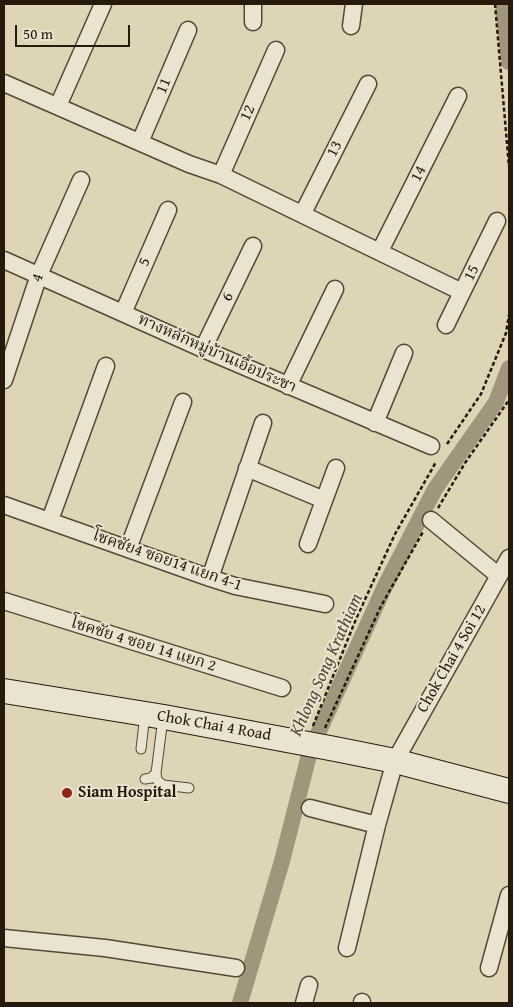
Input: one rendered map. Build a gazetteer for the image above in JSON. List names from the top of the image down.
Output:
{
  "streets": {
    "main road": ["Chok Chai 4 Road"],
    "street": [
      "11",
      "12",
      "13",
      "14",
      "5",
      "15",
      "4",
      "6",
      "ทางหลักหมู่บ้านเอื้อประชา",
      "โชคชัย4 ซอย14 แยก 4-1",
      "โชคชัย 4 ซอย 14 แยก 2",
      "Chok Chai 4 Soi 12"
    ]
  },
  "crossings": [
    ["5", "ทางหลักหมู่บ้านเอื้อประชา"],
    ["4", "ทางหลักหมู่บ้านเอื้อประชา"],
    ["6", "ทางหลักหมู่บ้านเอื้อประชา"],
    ["Chok Chai 4 Soi 12", "Chok Chai 4 Road"]
  ],
  "water": ["Khlong Song Krathiam"],
  "places": ["Siam Hospital"],
  "scale_bar": "50 m"
}
